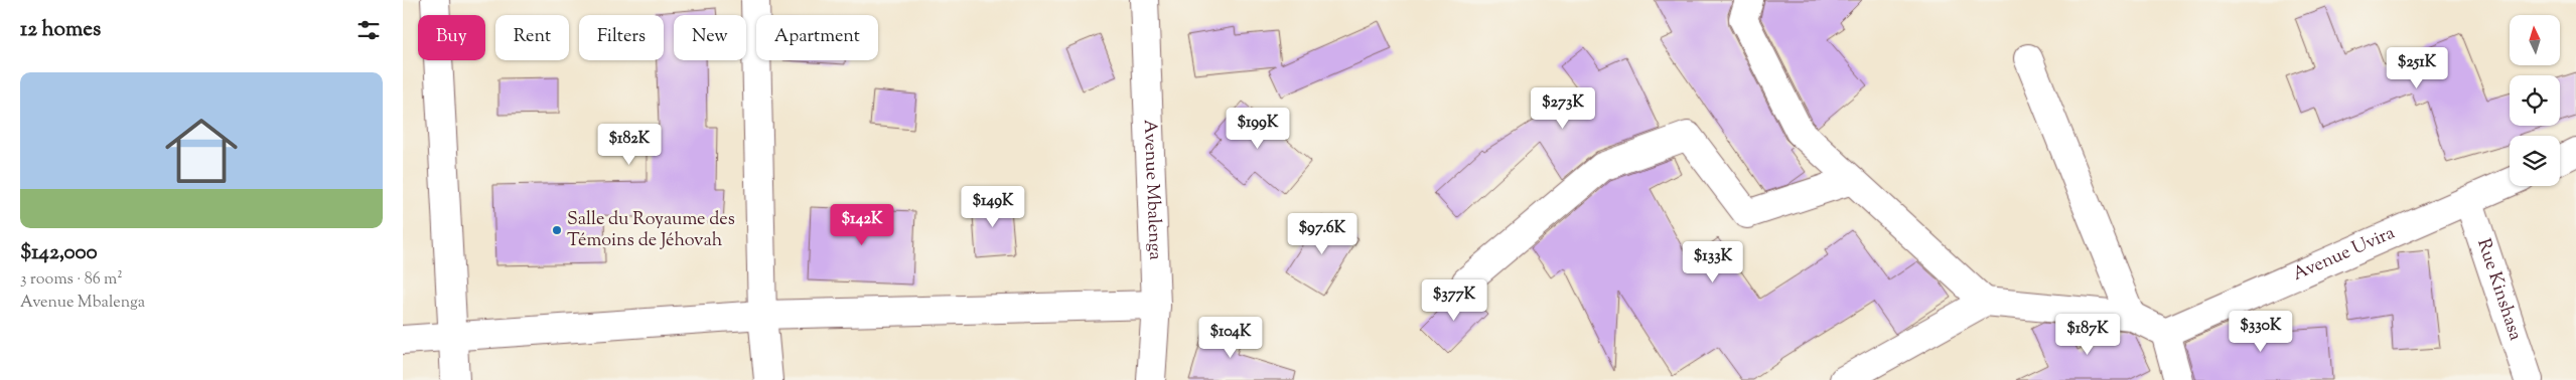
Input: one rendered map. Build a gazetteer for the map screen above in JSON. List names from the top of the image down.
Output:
{
  "streets": {
    "street": ["Avenue Mbalenga", "Avenue Uvira", "Rue Kinshasa"]
  },
  "crossings": [
    ["Avenue Uvira", "Rue Kinshasa"]
  ],
  "places": ["Salle du Royaume des Témoins de Jéhovah"],
  "north": "top",
  "page": {
    "heading": "12 homes",
    "chip": [
      "Buy",
      "Rent",
      "Filters",
      "New",
      "Apartment"
    ],
    "price": [
      "$251K",
      "$273K",
      "$199K",
      "$182K",
      "$149K",
      "$142K",
      "$97.6K",
      "$133K",
      "$377K",
      "$330K",
      "$187K",
      "$104K"
    ],
    "list": [
      {
        "name": "$142,000",
        "note": "3 rooms · 86 m² · Avenue Mbalenga"
      }
    ]
  }
}
